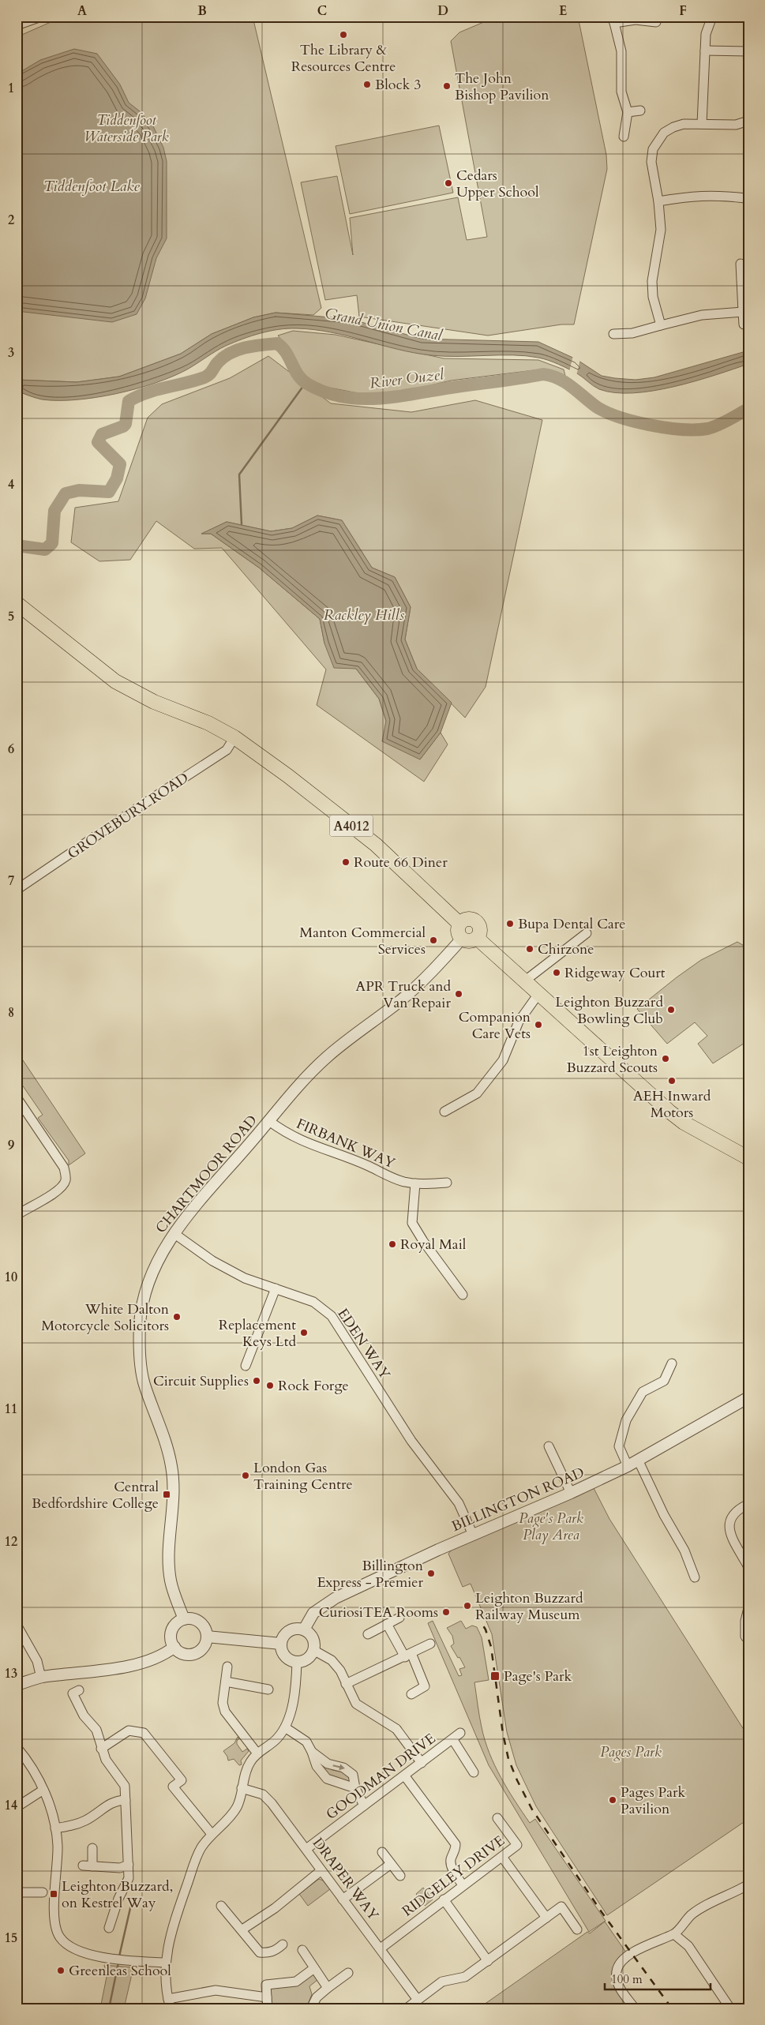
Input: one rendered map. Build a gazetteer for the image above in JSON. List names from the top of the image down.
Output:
{
  "streets": {
    "main road": ["A4012"],
    "street": [
      "GROVEBURY ROAD",
      "FIRBANK WAY",
      "CHARTMOOR ROAD",
      "EDEN WAY",
      "BILLINGTON ROAD",
      "GOODMAN DRIVE",
      "RIDGELEY DRIVE",
      "DRAPER WAY"
    ]
  },
  "crossings": [
    ["GROVEBURY ROAD", "A4012"],
    ["A4012", "CHARTMOOR ROAD"],
    ["FIRBANK WAY", "CHARTMOOR ROAD"],
    ["CHARTMOOR ROAD", "EDEN WAY"],
    ["EDEN WAY", "BILLINGTON ROAD"],
    ["GOODMAN DRIVE", "DRAPER WAY"],
    ["RIDGELEY DRIVE", "DRAPER WAY"]
  ],
  "water": [
    "Tiddenfoot Lake",
    "Grand Union Canal",
    "River Ouzel",
    "Rackley Hills"
  ],
  "parks": ["Tiddenfoot Waterside Park", "Page's Park Play Area", "Pages Park"],
  "places": {
    "other": [
      "The Library & Resources Centre",
      "Block 3",
      "The John Bishop Pavilion",
      "Cedars Upper School",
      "Route 66 Diner",
      "Bupa Dental Care",
      "Manton Commercial Services",
      "Chirzone",
      "Ridgeway Court",
      "APR Truck and Van Repair",
      "Leighton Buzzard Bowling Club",
      "Companion Care Vets",
      "1st Leighton Buzzard Scouts",
      "AEH Inward Motors",
      "Royal Mail",
      "White Dalton Motorcycle Solicitors",
      "Replacement Keys Ltd",
      "Circuit Supplies",
      "Rock Forge",
      "London Gas Training Centre",
      "Billington Express - Premier",
      "Leighton Buzzard Railway Museum",
      "CuriosiTEA Rooms",
      "Pages Park Pavilion",
      "Greenleas School"
    ],
    "transit": ["Central Bedfordshire College", "Page's Park", "Leighton Buzzard, on Kestrel Way"]
  },
  "scale_bar": "100 m",
  "grid": {
    "columns": [
      "A",
      "B",
      "C",
      "D",
      "E",
      "F"
    ],
    "rows": [
      "1",
      "2",
      "3",
      "4",
      "5",
      "6",
      "7",
      "8",
      "9",
      "10",
      "11",
      "12",
      "13",
      "14",
      "15"
    ]
  }
}
